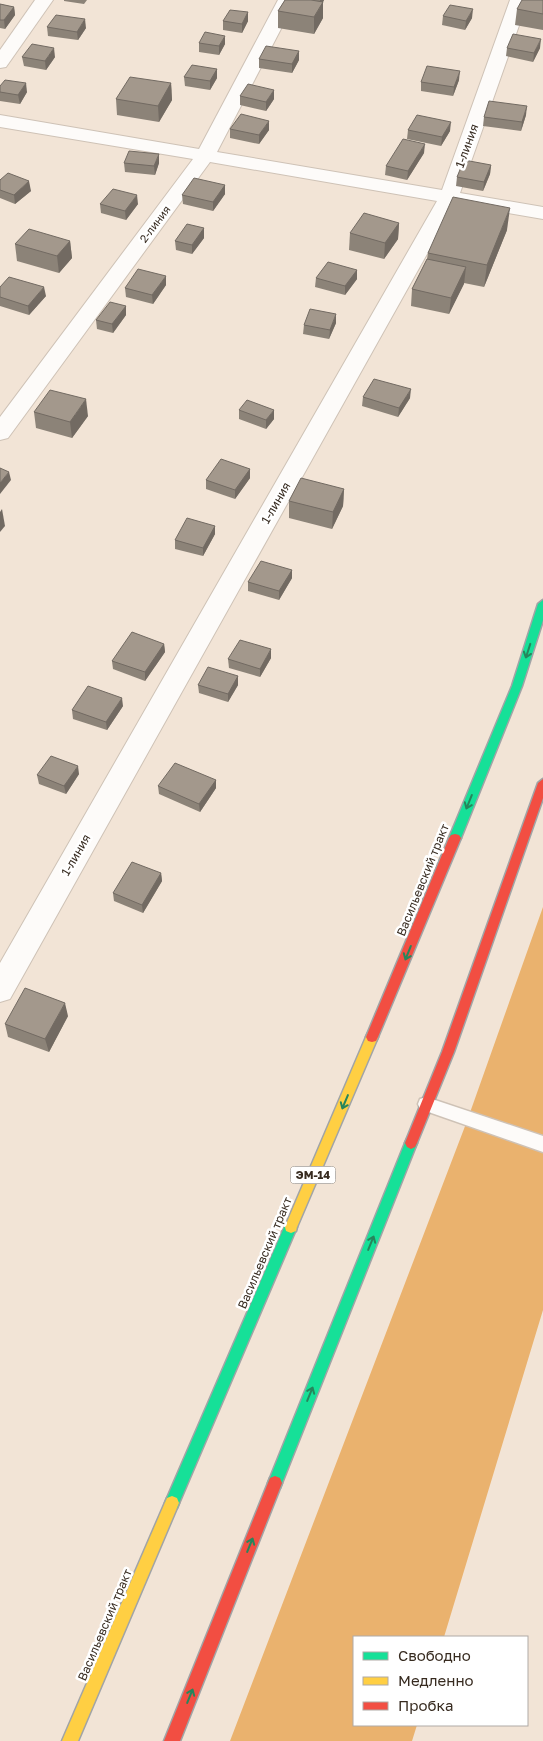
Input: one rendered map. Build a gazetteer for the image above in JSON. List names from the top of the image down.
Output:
{
  "streets": {
    "main road": ["Васильевский тракт", "ЭМ-14"],
    "street": ["1-линия", "2-линия"]
  },
  "legend": ["Свободно", "Медленно", "Пробка"]
}
